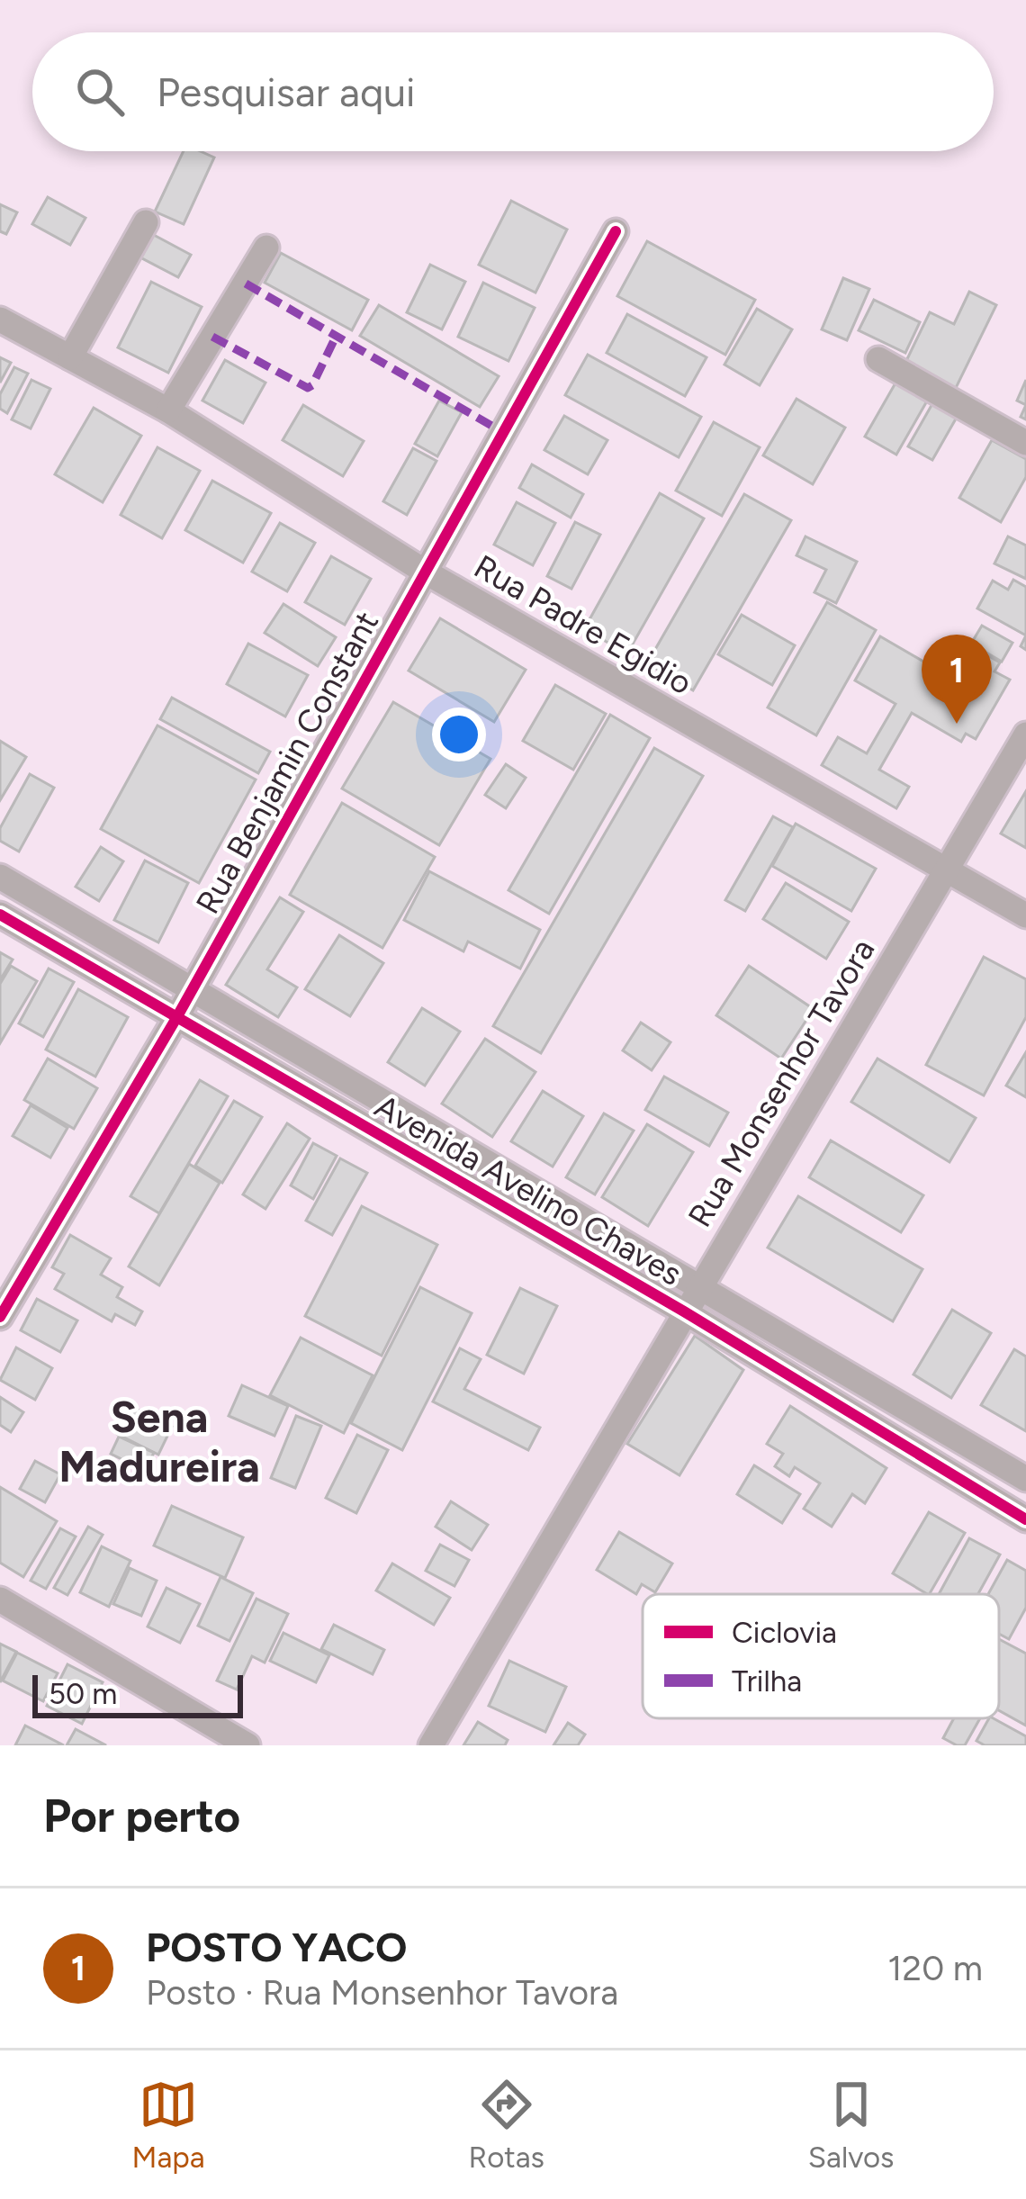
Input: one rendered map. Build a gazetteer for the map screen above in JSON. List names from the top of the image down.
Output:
{
  "streets": {
    "street": [
      "Rua Padre Egidio",
      "Rua Benjamin Constant",
      "Rua Monsenhor Tavora",
      "Avenida Avelino Chaves"
    ]
  },
  "crossings": [
    ["Rua Padre Egidio", "Rua Benjamin Constant"],
    ["Rua Padre Egidio", "Rua Monsenhor Tavora"],
    ["Rua Benjamin Constant", "Avenida Avelino Chaves"],
    ["Rua Monsenhor Tavora", "Avenida Avelino Chaves"]
  ],
  "districts": ["Sena Madureira"],
  "legend": ["Ciclovia", "Trilha"],
  "scale_bar": "50 m",
  "page": {
    "search": "Pesquisar aqui",
    "pins": "1",
    "scale": "50 m",
    "heading": "Por perto",
    "list": [
      {
        "mark": "1",
        "name": "POSTO YACO",
        "note": "Posto · Rua Monsenhor Tavora",
        "value": "120 m"
      }
    ],
    "nav": ["Mapa", "Rotas", "Salvos"]
  }
}
